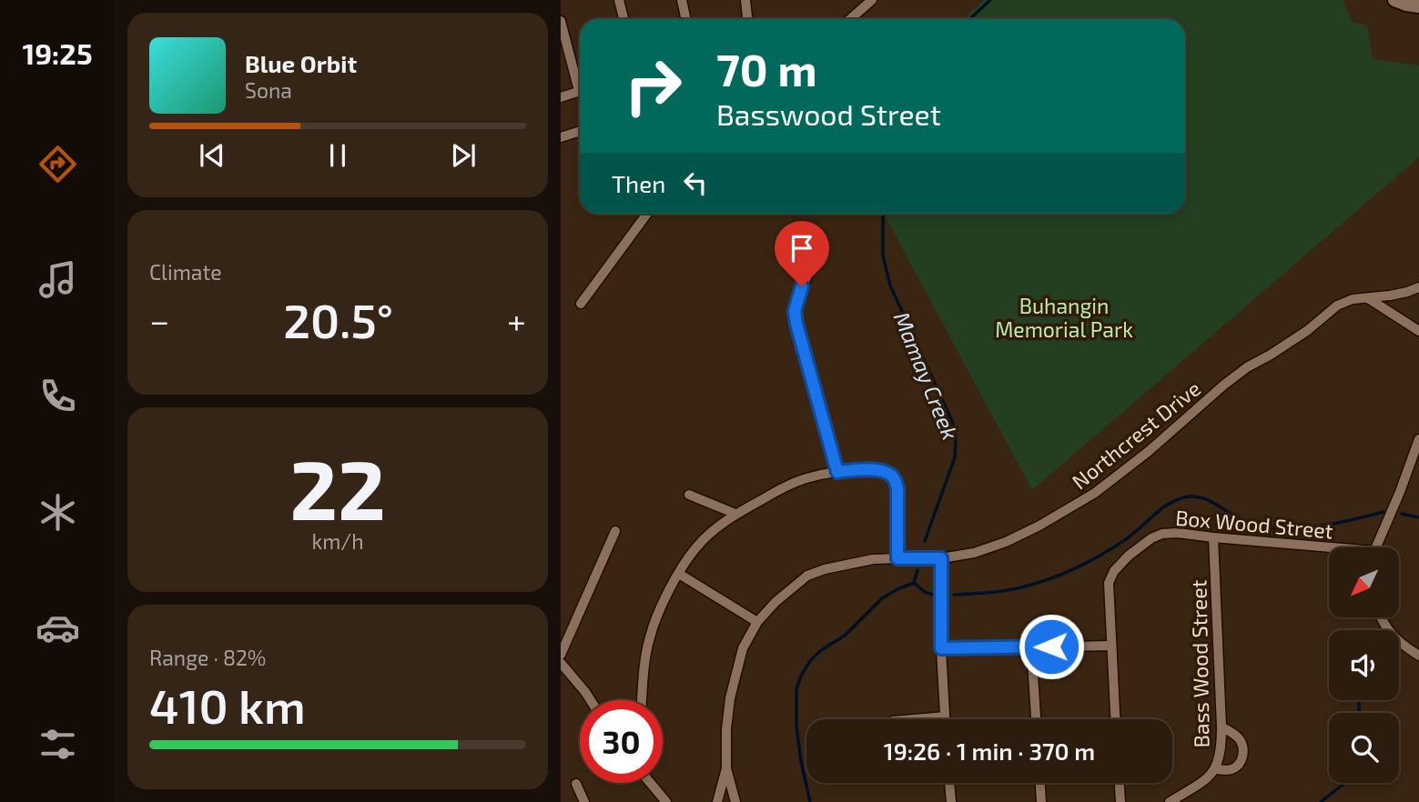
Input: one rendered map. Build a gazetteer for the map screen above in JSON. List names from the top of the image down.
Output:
{
  "streets": {
    "street": ["Northcrest Drive", "Box Wood Street", "Bass Wood Street"]
  },
  "crossings": [
    ["Box Wood Street", "Bass Wood Street"]
  ],
  "water": ["Mamay Creek"],
  "parks": ["Buhangin Memorial Park"],
  "north": "bottom left",
  "page": {
    "tabs": "19:25",
    "turn": ["70 m", "Basswood Street"],
    "song": ["Blue Orbit", "Sona"],
    "then": "Then",
    "tile": [
      "Climate",
      ["22", "km/h"],
      ["Range · 82%", "410 km"]
    ],
    "heat": ["−", "20.5°", "+"],
    "limit": "30",
    "trip": "19:26 · 1 min · 370 m"
  }
}
